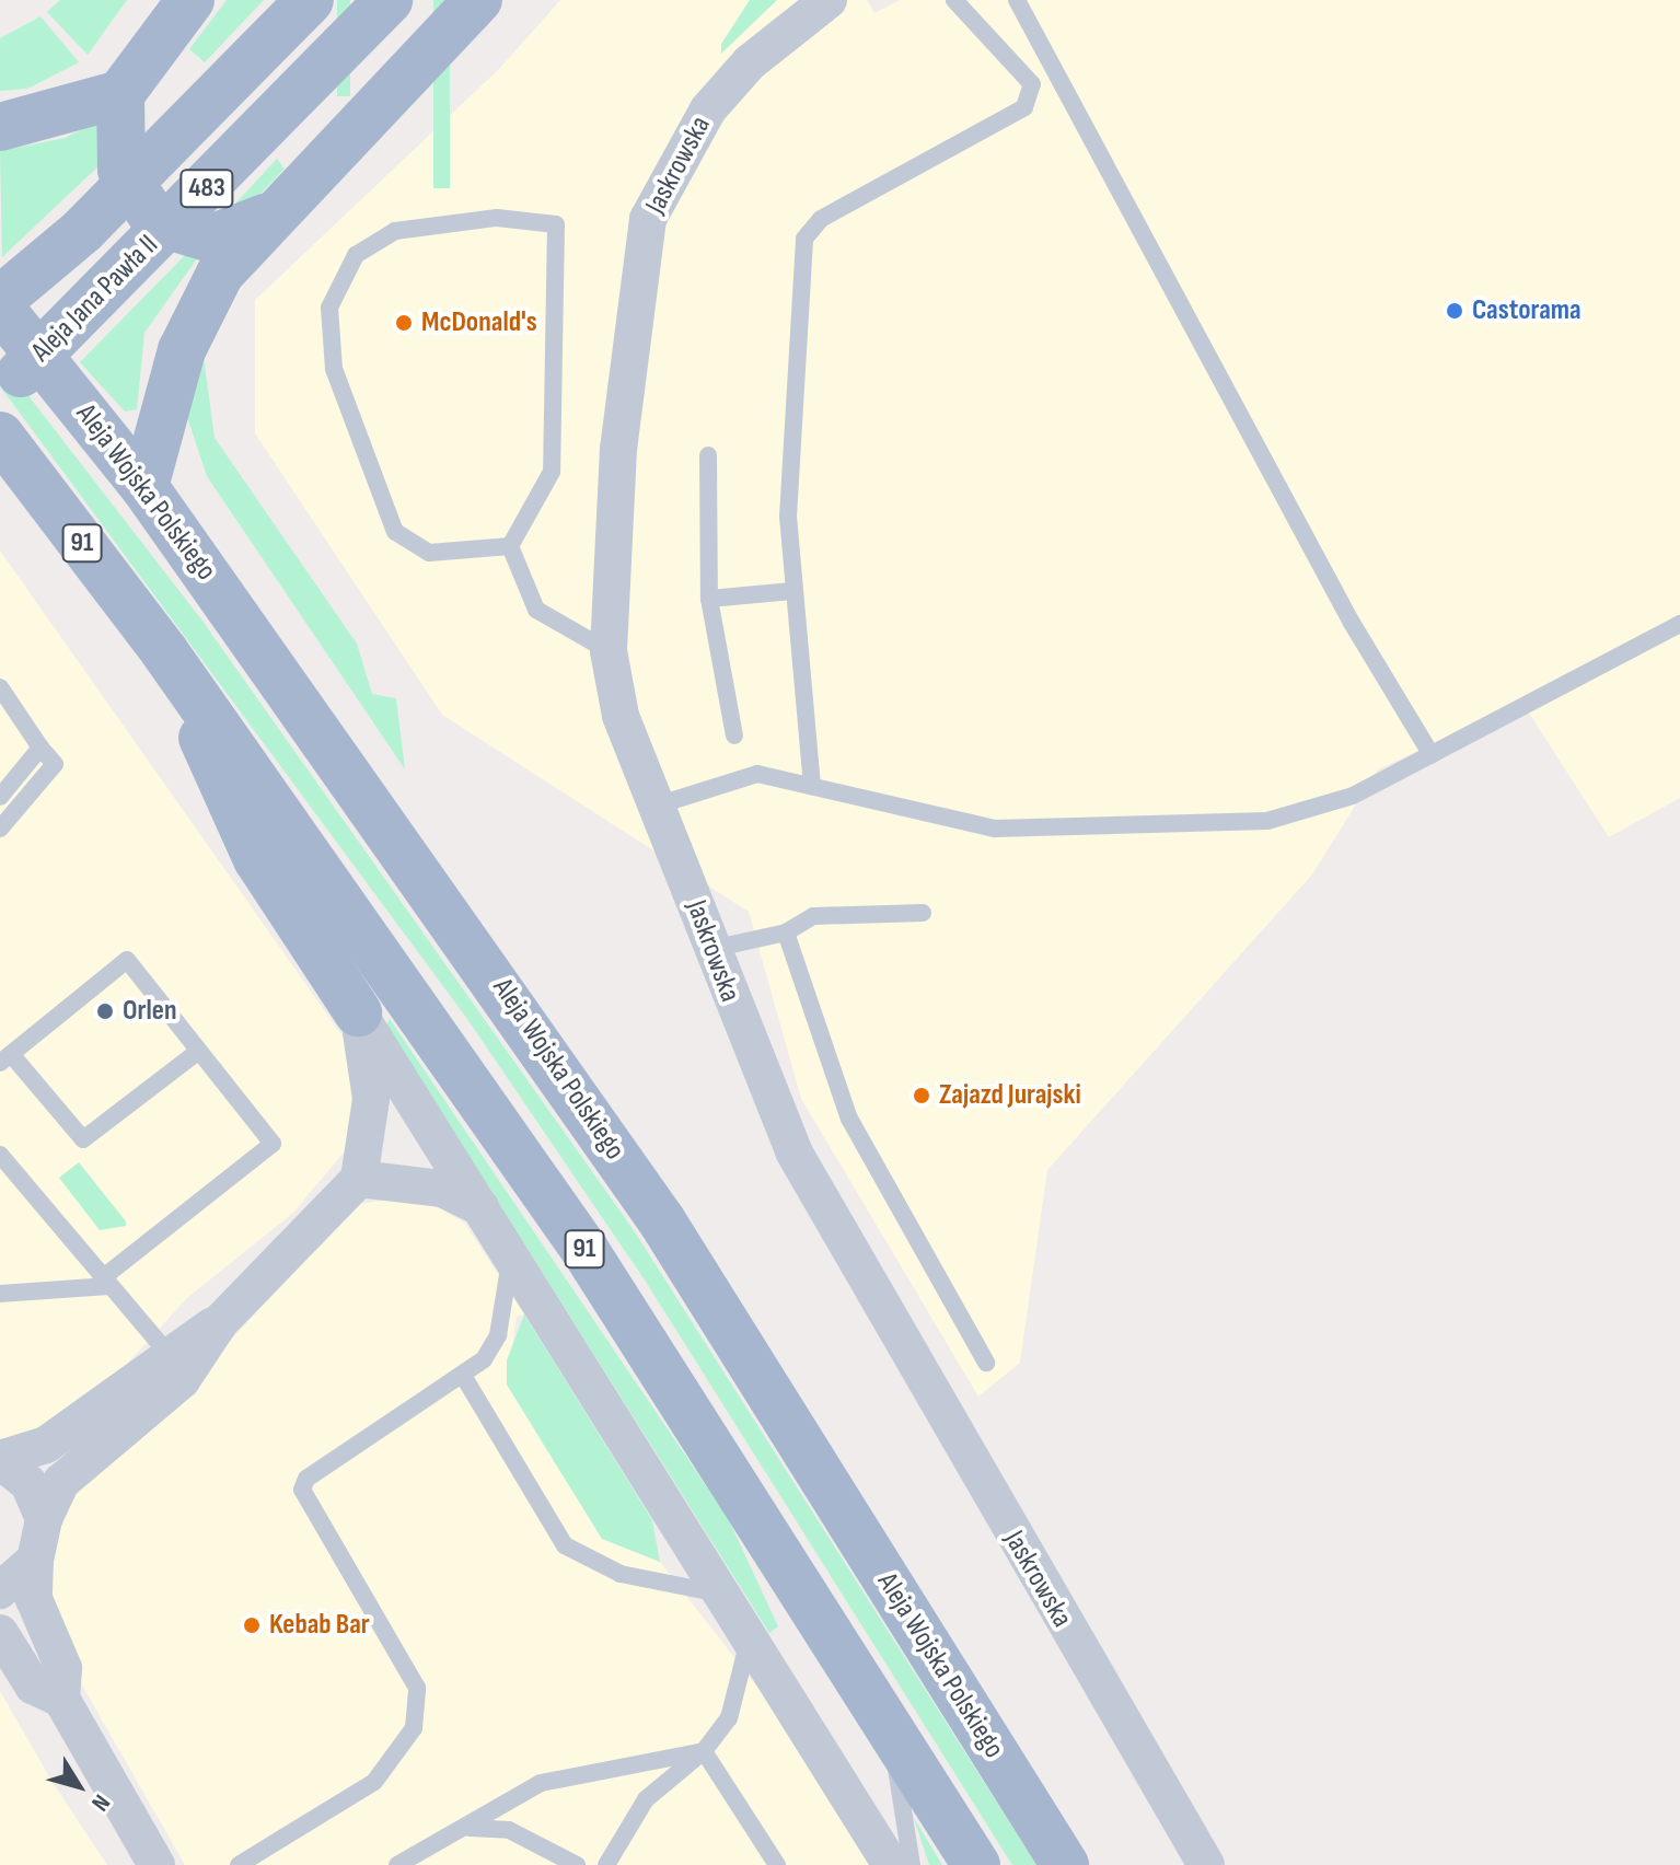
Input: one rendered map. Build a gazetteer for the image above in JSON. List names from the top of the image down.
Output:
{
  "streets": {
    "main road": [
      "483",
      "Aleja Jana Pawła II",
      "Aleja Wojska Polskiego",
      "91"
    ],
    "street": ["Jaskrowska"]
  },
  "places": [
    "Castorama",
    "McDonald's",
    "Orlen",
    "Zajazd Jurajski",
    "Kebab Bar"
  ],
  "north": "bottom right"
}
